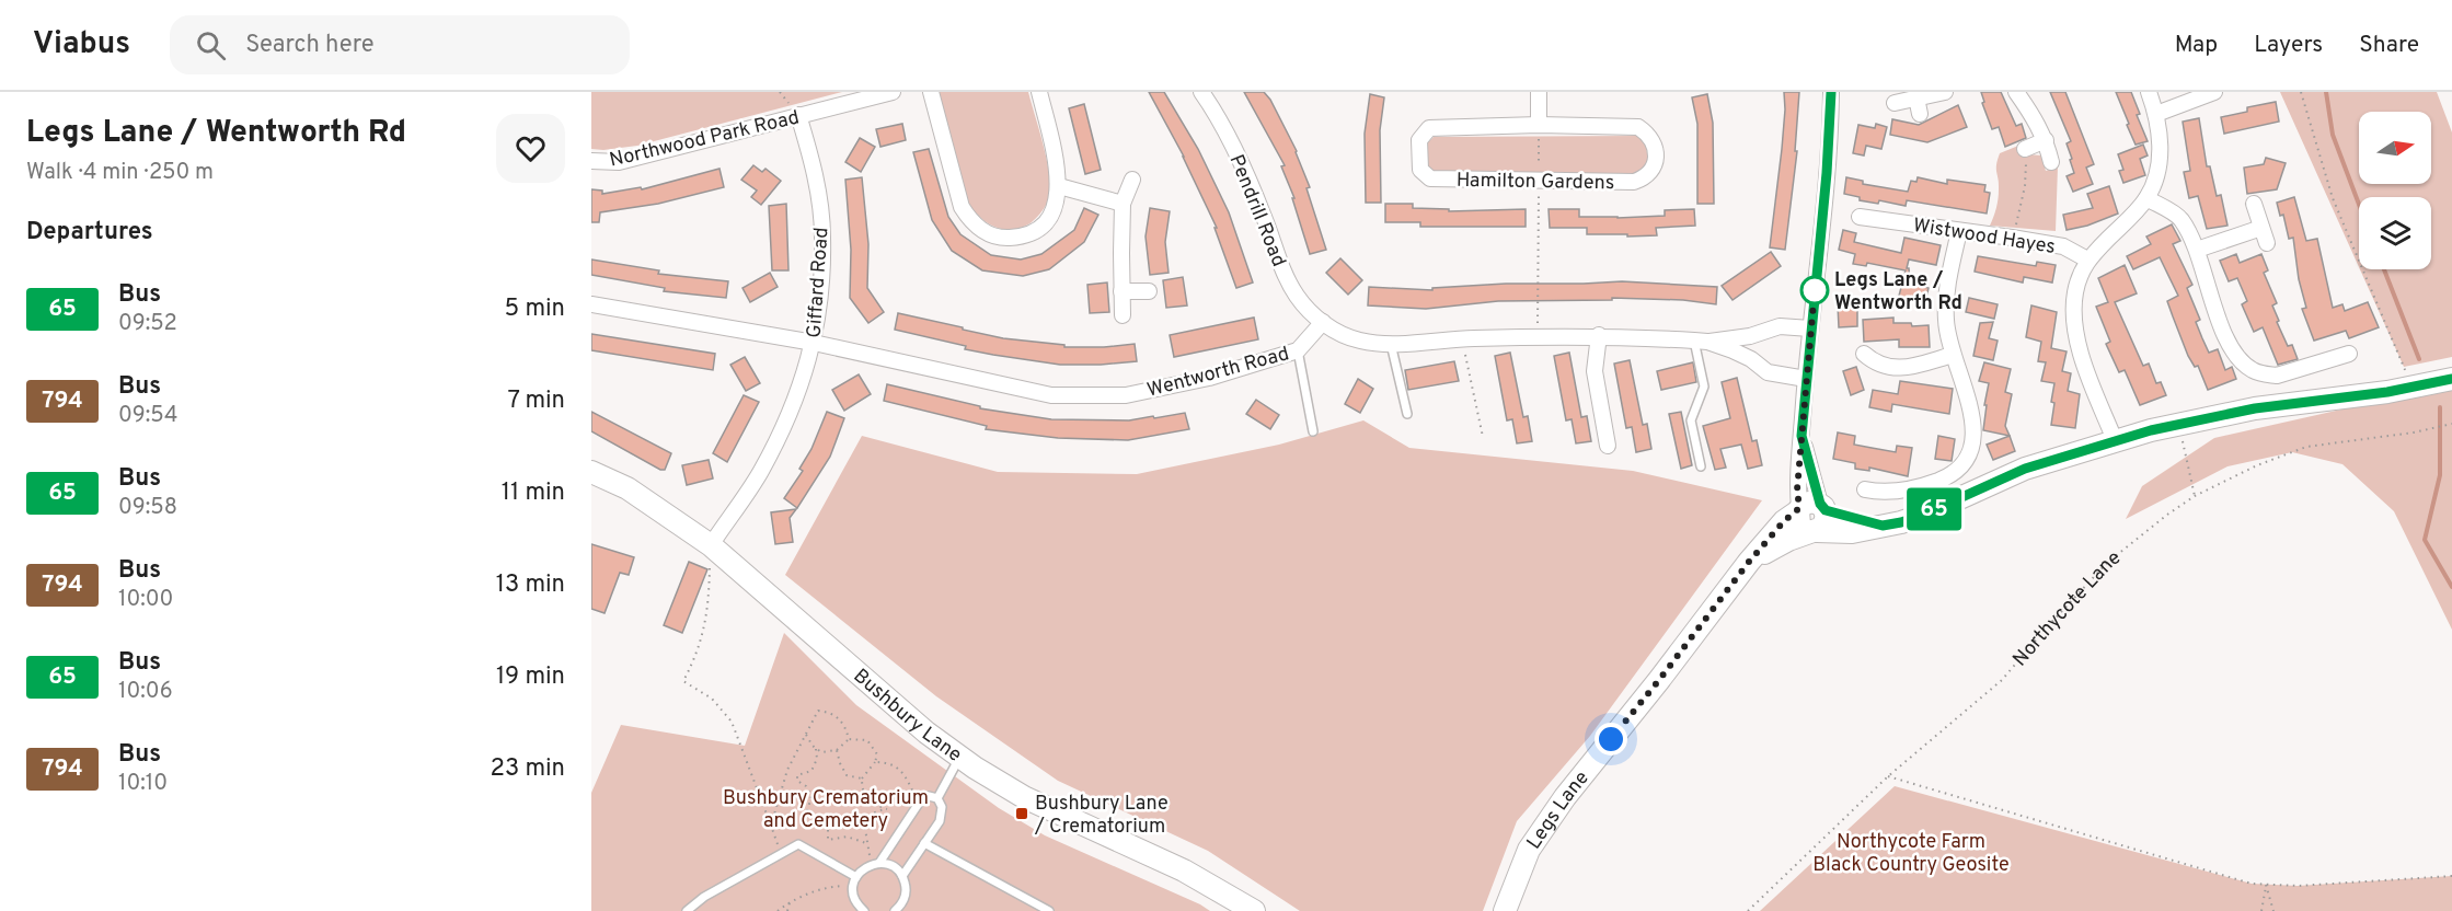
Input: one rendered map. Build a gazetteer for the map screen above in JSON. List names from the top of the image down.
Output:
{
  "streets": {
    "street": [
      "Northwood Park Road",
      "Hamilton Gardens",
      "Pendrill Road",
      "Wistwood Hayes",
      "Giffard Road",
      "Wentworth Road",
      "Bushbury Lane",
      "Legs Lane"
    ],
    "path": ["Northycote Lane"]
  },
  "crossings": [
    ["Northwood Park Road", "Giffard Road"],
    ["Pendrill Road", "Wentworth Road"],
    ["Giffard Road", "Wentworth Road"],
    ["Giffard Road", "Bushbury Lane"]
  ],
  "parks": ["Bushbury Crematorium and Cemetery", "Northycote Farm Black Country Geosite"],
  "places": {
    "other": ["Legs Lane / Wentworth Rd"],
    "transit": ["Bushbury Lane / Crematorium"]
  },
  "lines": ["bus line 65"],
  "north": "right",
  "page": {
    "header": "Viabus",
    "search": "Search here",
    "nav": ["Map", "Layers", "Share"],
    "heading": [
      ["Legs Lane / Wentworth Rd", "Walk · 4 min · 250 m"],
      "Departures"
    ],
    "on_map": "65",
    "list": [
      {
        "mark": "65",
        "name": "Bus",
        "note": "09:52",
        "value": "5 min"
      },
      {
        "mark": "794",
        "name": "Bus",
        "note": "09:54",
        "value": "7 min"
      },
      {
        "mark": "65",
        "name": "Bus",
        "note": "09:58",
        "value": "11 min"
      },
      {
        "mark": "794",
        "name": "Bus",
        "note": "10:00",
        "value": "13 min"
      },
      {
        "mark": "65",
        "name": "Bus",
        "note": "10:06",
        "value": "19 min"
      },
      {
        "mark": "794",
        "name": "Bus",
        "note": "10:10",
        "value": "23 min"
      }
    ]
  }
}
